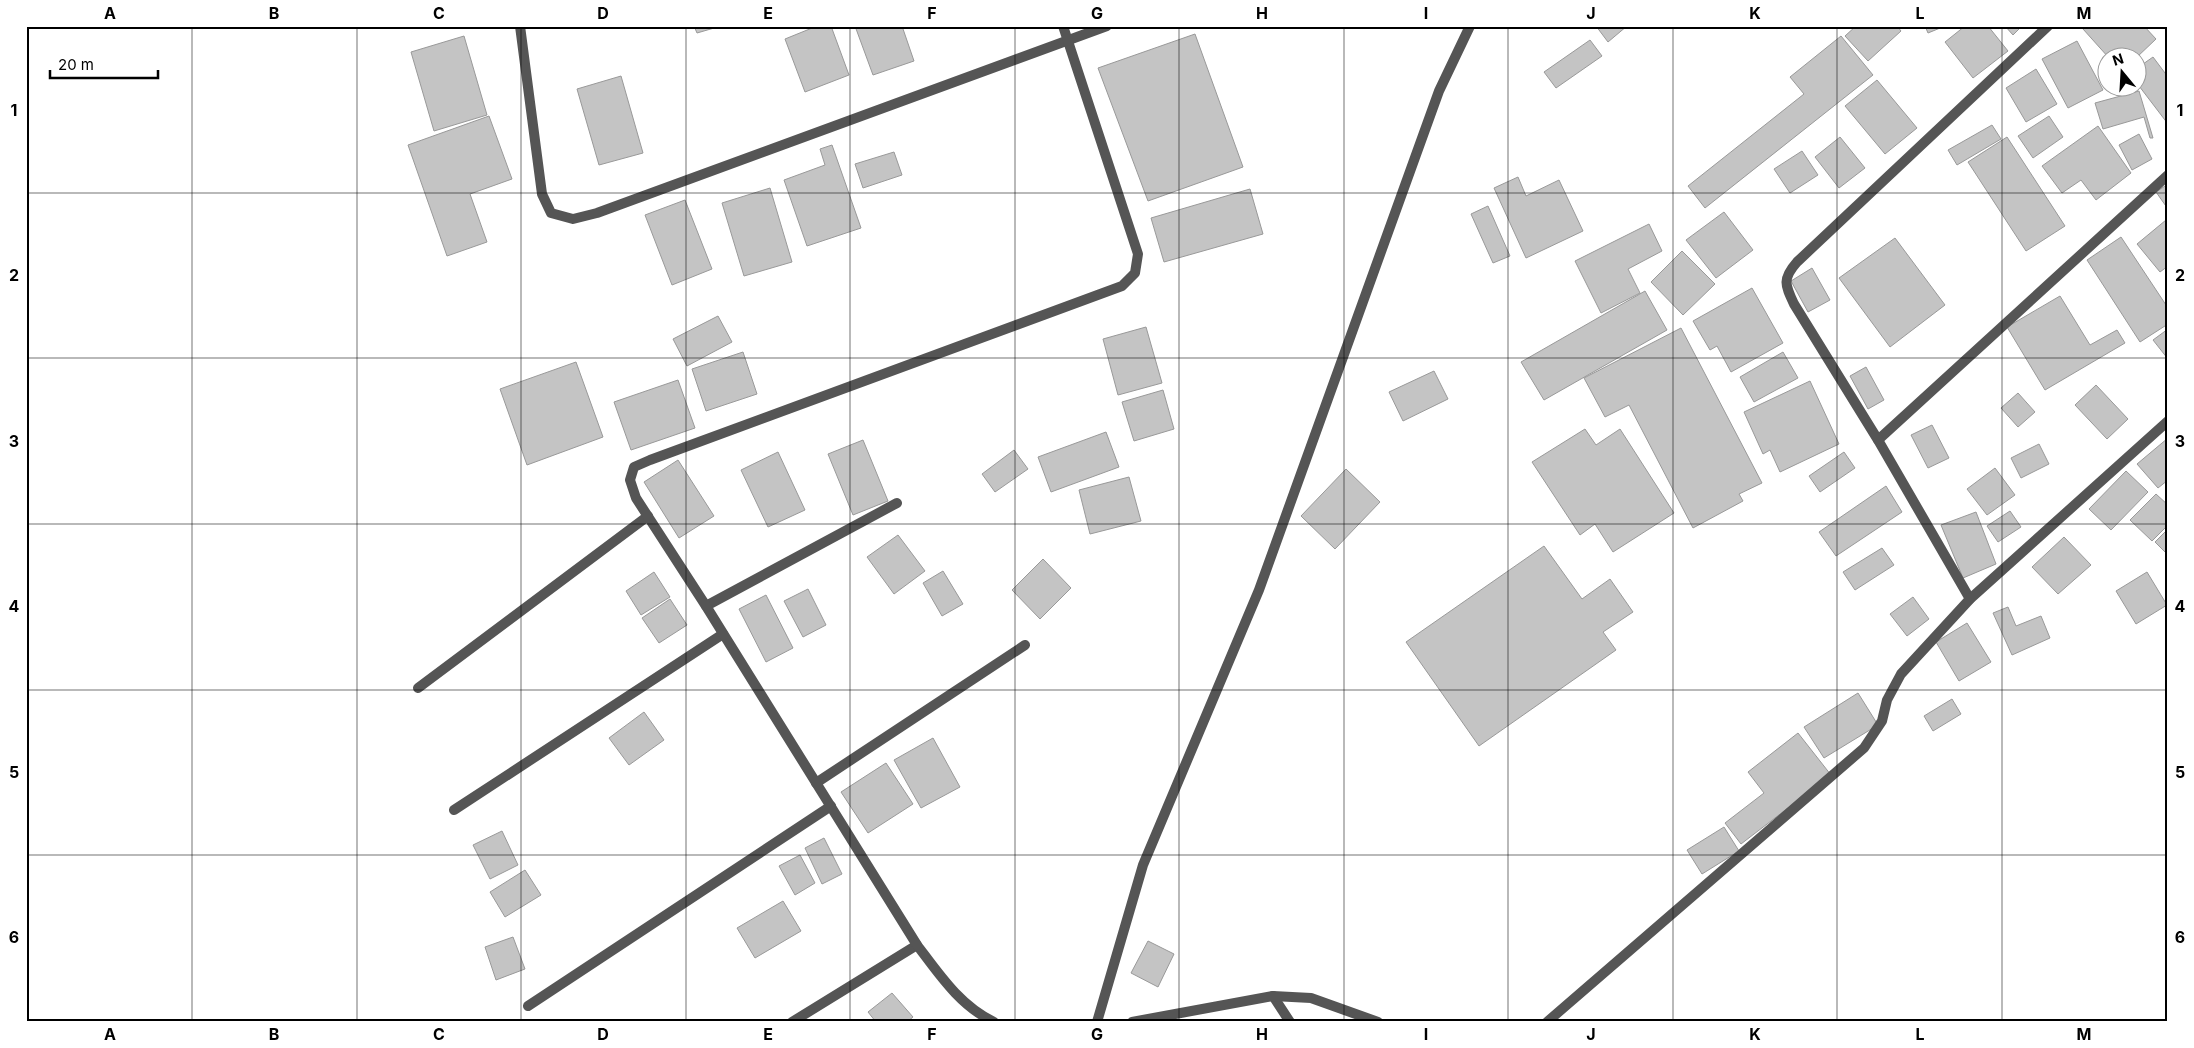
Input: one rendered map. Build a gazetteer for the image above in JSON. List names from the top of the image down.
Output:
{
  "scale_bar": "20 m",
  "north": "top",
  "grid": {
    "columns": [
      "A",
      "B",
      "C",
      "D",
      "E",
      "F",
      "G",
      "H",
      "I",
      "J",
      "K",
      "L",
      "M"
    ],
    "rows": [
      "1",
      "2",
      "3",
      "4",
      "5",
      "6"
    ]
  }
}
